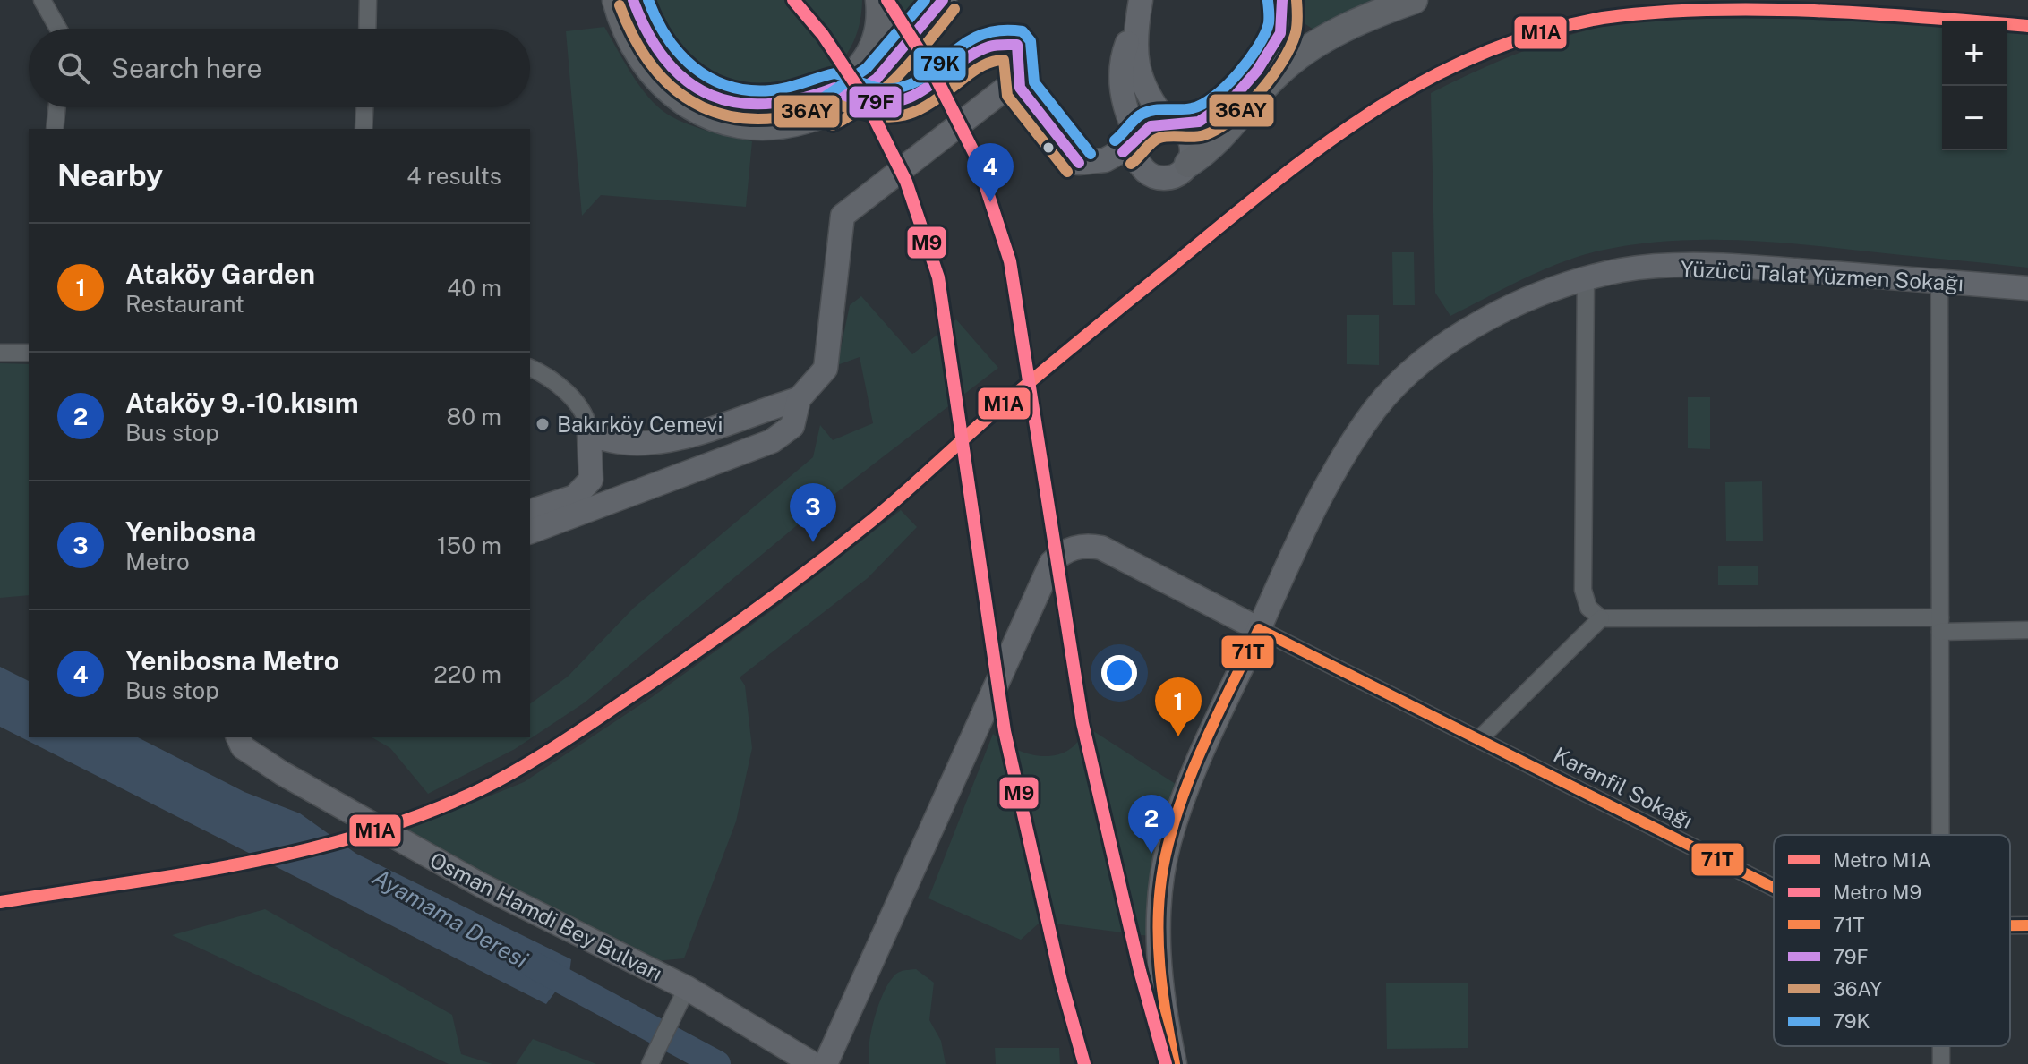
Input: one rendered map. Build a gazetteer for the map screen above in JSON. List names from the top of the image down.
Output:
{
  "streets": {
    "street": ["Yüzücü Talat Yüzmen Sokağı", "Karanfil Sokağı", "Osman Hamdi Bey Bulvarı"]
  },
  "crossings": [
    ["Yüzücü Talat Yüzmen Sokağı", "Karanfil Sokağı"]
  ],
  "water": ["Ayamama Deresi"],
  "places": ["Bakırköy Cemevi"],
  "lines": [
    "metro line M9",
    "transit line 79F",
    "transit line 36AY",
    "transit line 79K",
    "metro line M1A",
    "transit line 71T"
  ],
  "legend": [
    "Metro M1A",
    "Metro M9",
    "71T",
    "79F",
    "36AY",
    "79K"
  ],
  "page": {
    "map_buttons": ["+", "−"],
    "search": "Search here",
    "heading": ["Nearby", "4 results"],
    "pins": [
      "4",
      "3",
      "1",
      "2"
    ],
    "list": [
      {
        "mark": "1",
        "name": "Ataköy Garden",
        "note": "Restaurant",
        "value": "40 m"
      },
      {
        "mark": "2",
        "name": "Ataköy 9.-10.kısım",
        "note": "Bus stop",
        "value": "80 m"
      },
      {
        "mark": "3",
        "name": "Yenibosna",
        "note": "Metro",
        "value": "150 m"
      },
      {
        "mark": "4",
        "name": "Yenibosna Metro",
        "note": "Bus stop",
        "value": "220 m"
      }
    ]
  }
}
